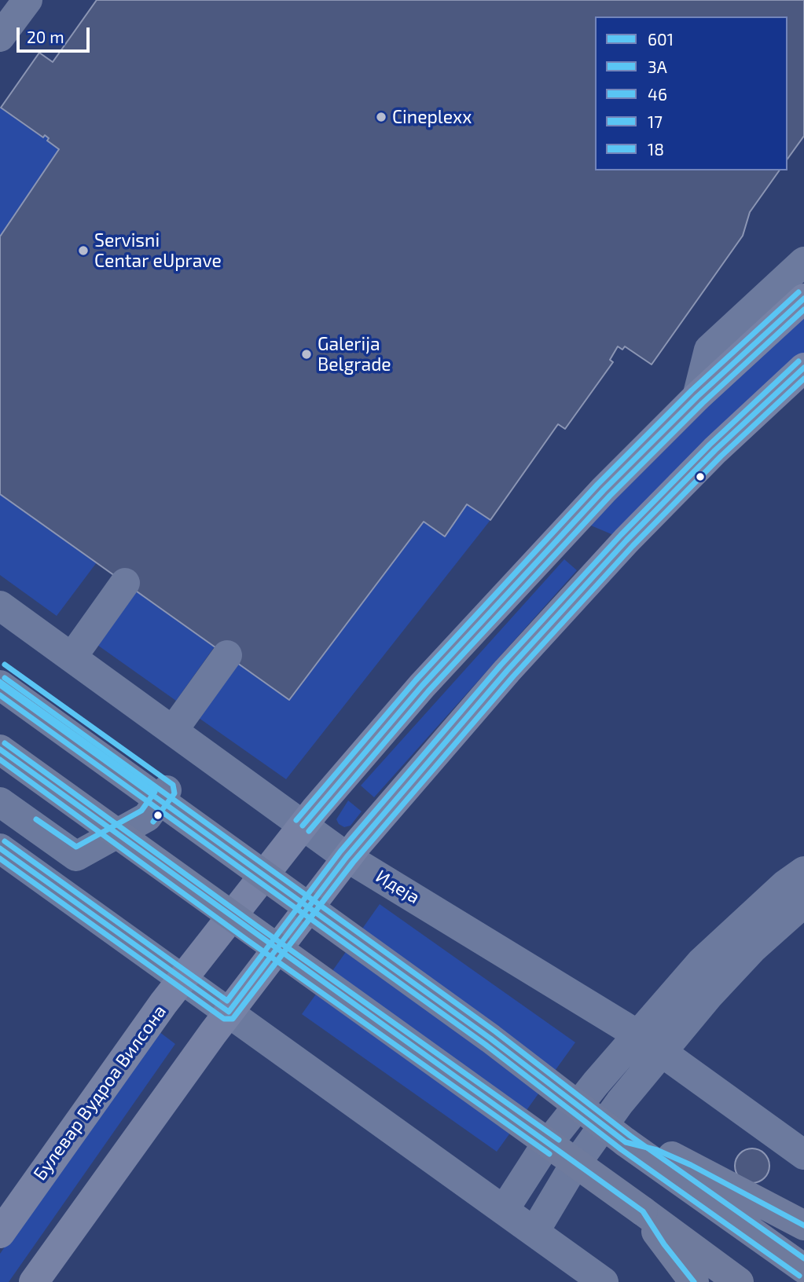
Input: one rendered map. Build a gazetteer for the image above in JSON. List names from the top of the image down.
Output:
{
  "streets": {
    "main road": ["Булевар Вудроа Вилсона"],
    "street": ["Идеја"]
  },
  "crossings": [
    ["Идеја", "Булевар Вудроа Вилсона"]
  ],
  "places": ["Cineplexx", "Servisni Centar eUprave", "Galerija Belgrade"],
  "lines": [
    "transit line 46",
    "transit line 601",
    "transit line 3A",
    "transit line 18",
    "transit line 17"
  ],
  "legend": [
    "601",
    "3A",
    "46",
    "17",
    "18"
  ],
  "scale_bar": "20 m"
}
